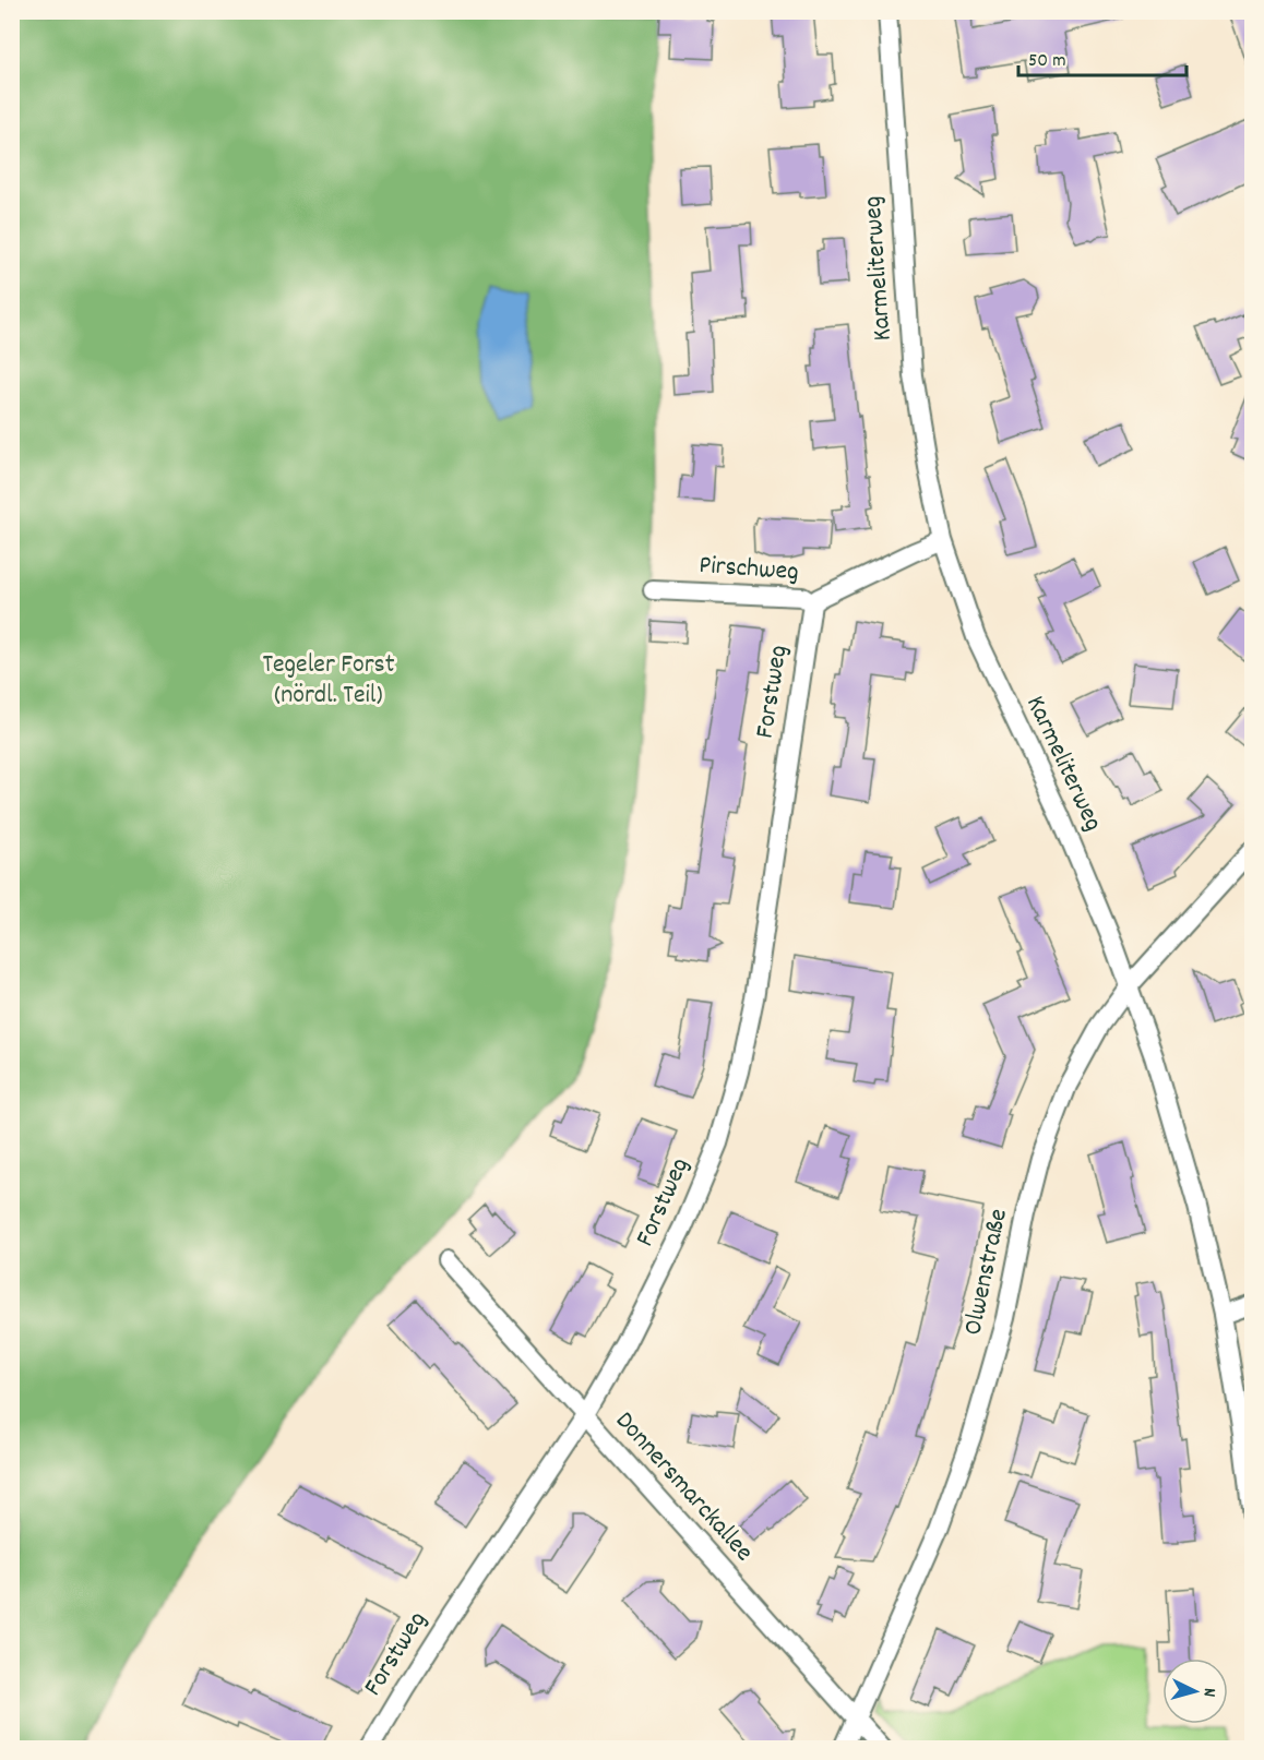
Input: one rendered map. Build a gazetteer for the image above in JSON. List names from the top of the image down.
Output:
{
  "streets": {
    "street": [
      "Karmeliterweg",
      "Pirschweg",
      "Forstweg",
      "Olwenstraße",
      "Donnersmarckallee"
    ]
  },
  "crossings": [
    ["Karmeliterweg", "Pirschweg"],
    ["Karmeliterweg", "Olwenstraße"],
    ["Pirschweg", "Forstweg"],
    ["Forstweg", "Donnersmarckallee"],
    ["Olwenstraße", "Donnersmarckallee"]
  ],
  "parks": ["Tegeler Forst (nördl. Teil)"],
  "scale_bar": "50 m",
  "north": "right"
}
